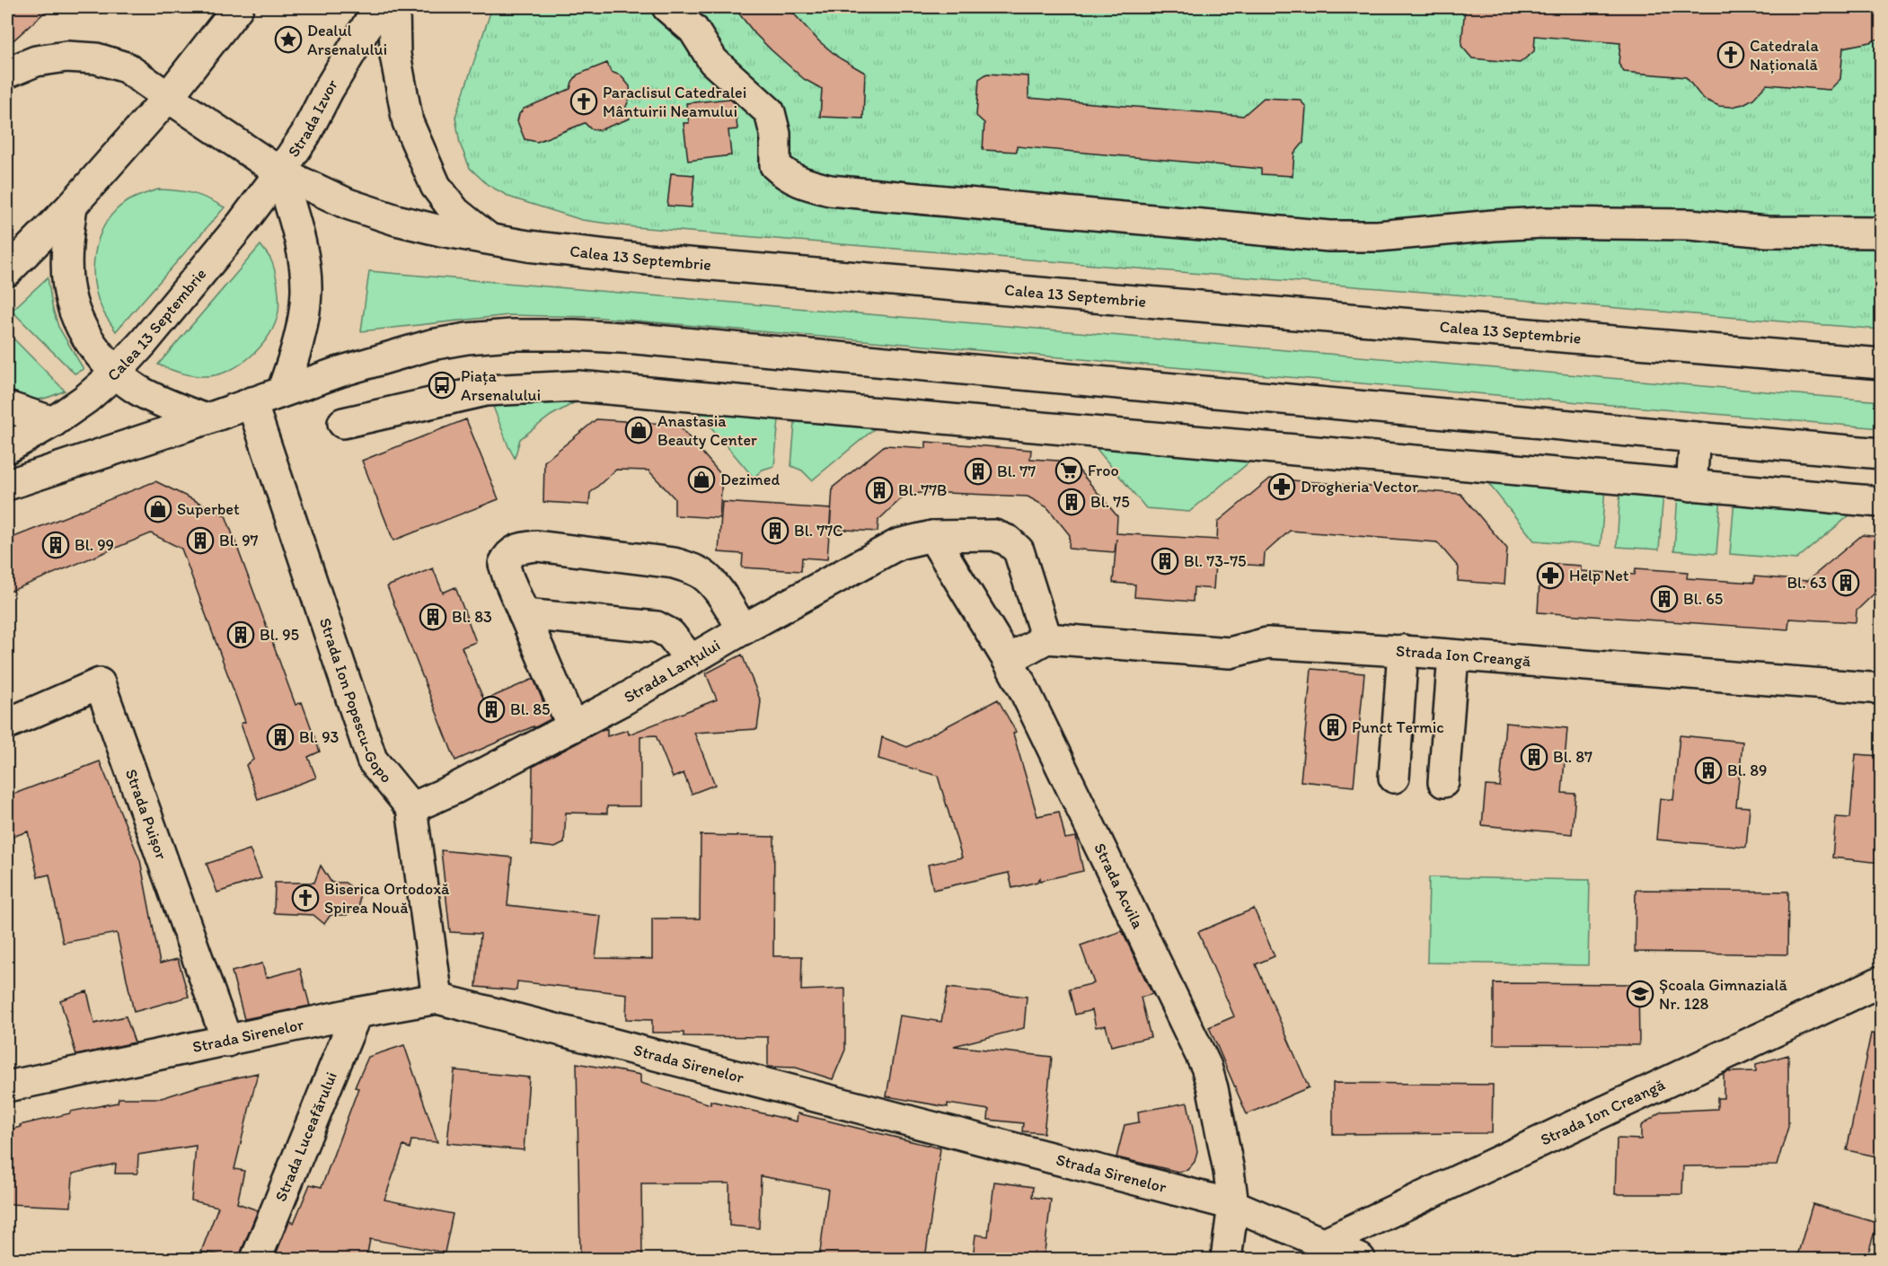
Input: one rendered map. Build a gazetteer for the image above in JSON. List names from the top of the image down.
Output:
{
  "streets": {
    "street": [
      "Strada Izvor",
      "Calea 13 Septembrie",
      "Strada Ion Creangă",
      "Strada Lanțului",
      "Strada Ion Popescu-Gopo",
      "Strada Puișor",
      "Strada Acvila",
      "Strada Sirenelor",
      "Strada Luceafărului"
    ]
  },
  "crossings": [
    ["Strada Izvor", "Calea 13 Septembrie"],
    ["Strada Ion Creangă", "Strada Sirenelor"],
    ["Strada Lanțului", "Strada Ion Popescu-Gopo"],
    ["Strada Lanțului", "Strada Acvila"],
    ["Strada Puișor", "Strada Sirenelor"],
    ["Strada Acvila", "Strada Sirenelor"],
    ["Strada Sirenelor", "Strada Luceafărului"]
  ],
  "places": {
    "place": ["Dealul Arsenalului"],
    "church": ["Catedrala Națională", "Paraclisul Catedralei Mântuirii Neamului", "Biserica Ortodoxă Spirea Nouă"],
    "bus stop": ["Piața Arsenalului"],
    "shop": ["Anastasia Beauty Center", "Dezimed", "Superbet"],
    "supermarket": ["Froo"],
    "building": [
      "Bl. 77",
      "Bl. 77B",
      "Bl. 75",
      "Bl. 77C",
      "Bl. 97",
      "Bl. 99",
      "Bl. 73-75",
      "Bl. 63",
      "Bl. 65",
      "Bl. 83",
      "Bl. 95",
      "Bl. 85",
      "Punct Termic",
      "Bl. 93",
      "Bl. 87",
      "Bl. 89"
    ],
    "pharmacy": ["Drogheria Vector", "Help Net"],
    "school or university": ["Școala Gimnazială Nr. 128"]
  }
}
